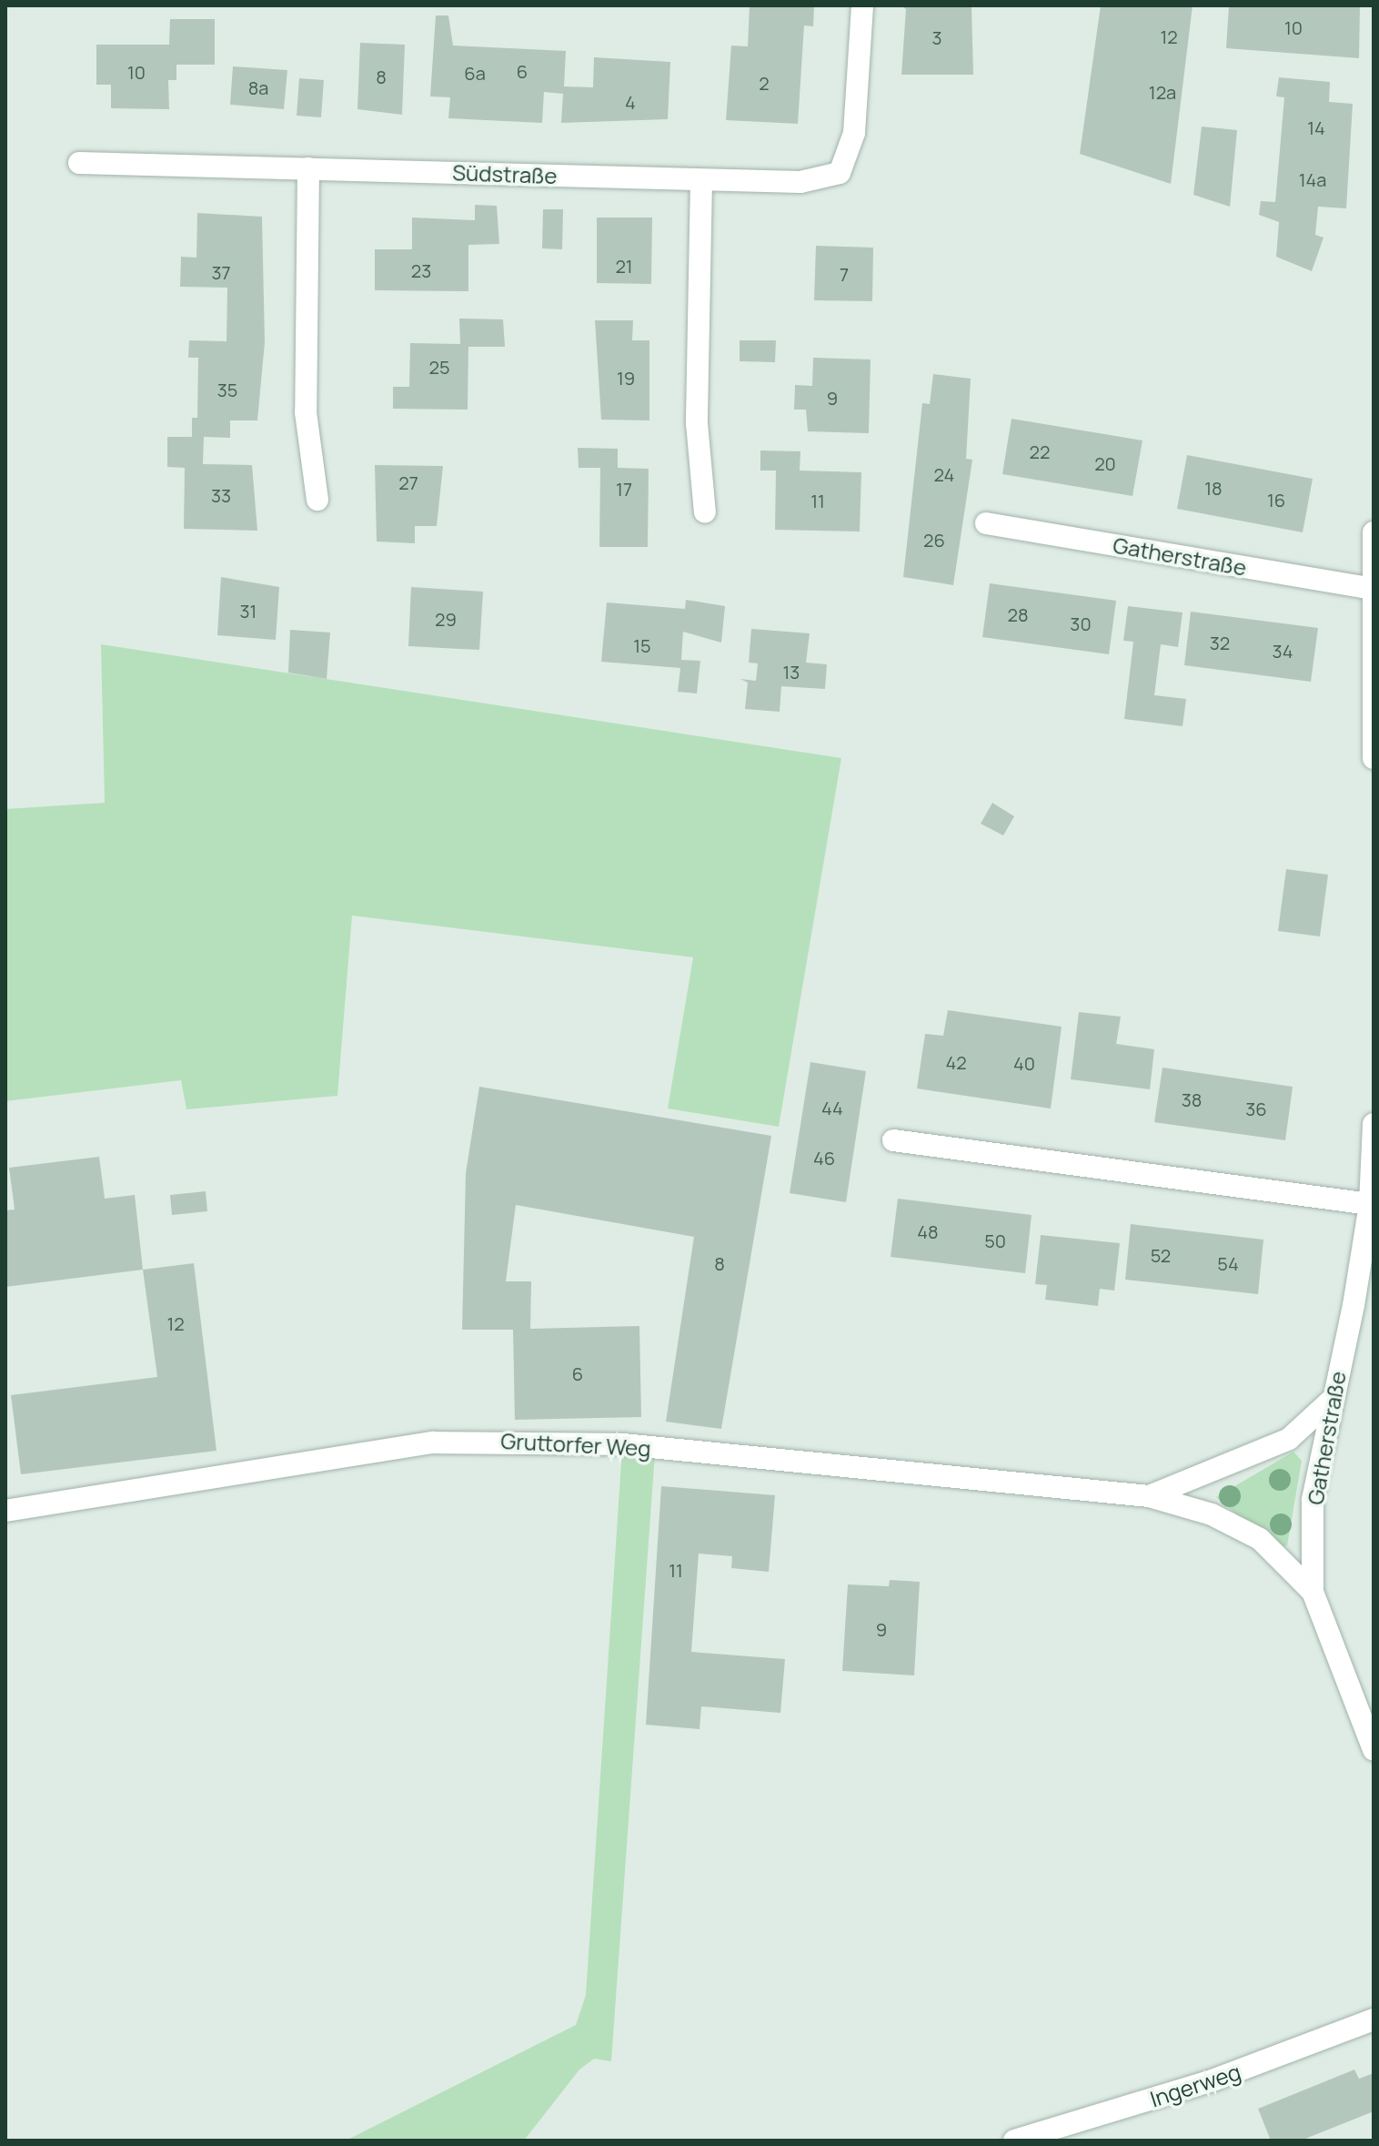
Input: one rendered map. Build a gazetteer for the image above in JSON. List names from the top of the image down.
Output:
{
  "streets": {
    "street": [
      "Südstraße",
      "Gatherstraße",
      "Gruttorfer Weg",
      "Ingerweg"
    ]
  },
  "crossings": [
    ["Gatherstraße", "Gruttorfer Weg"]
  ],
  "house_numbers": [
    "10",
    "12",
    "3",
    "6",
    "10",
    "6a",
    "8",
    "2",
    "8a",
    "12a",
    "4",
    "14",
    "14a",
    "21",
    "23",
    "37",
    "7",
    "25",
    "19",
    "35",
    "9",
    "22",
    "20",
    "24",
    "27",
    "18",
    "17",
    "33",
    "16",
    "11",
    "26",
    "31",
    "28",
    "29",
    "30",
    "32",
    "15",
    "34",
    "13",
    "42",
    "40",
    "38",
    "44",
    "36",
    "46",
    "48",
    "50",
    "52",
    "8",
    "54",
    "12",
    "6",
    "11",
    "9"
  ]
}
